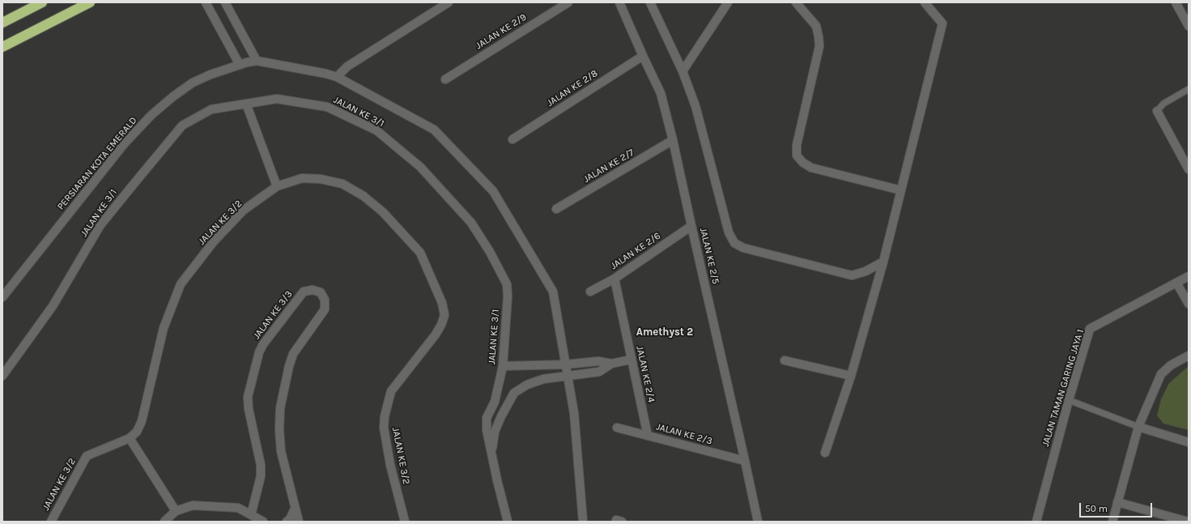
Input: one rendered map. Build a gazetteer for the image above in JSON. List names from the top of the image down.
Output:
{
  "streets": {
    "street": [
      "JALAN KE 2/9",
      "JALAN KE 2/8",
      "JALAN KE 3/1",
      "PERSIARAN KOTA EMERALD",
      "JALAN KE 2/7",
      "JALAN KE 3/2",
      "JALAN KE 2/6",
      "JALAN KE 2/5",
      "JALAN KE 3/3",
      "JALAN KE 2/4",
      "JALAN TAMAN GARING JAYA 1",
      "JALAN KE 2/3"
    ]
  },
  "crossings": [
    ["JALAN KE 2/8", "JALAN KE 2/5"],
    ["JALAN KE 2/7", "JALAN KE 2/5"],
    ["JALAN KE 2/6", "JALAN KE 2/5"],
    ["JALAN KE 2/6", "JALAN KE 2/4"],
    ["JALAN KE 2/5", "JALAN KE 2/3"],
    ["JALAN KE 2/4", "JALAN KE 2/3"]
  ],
  "districts": ["Amethyst 2"],
  "scale_bar": "50 m"
}
